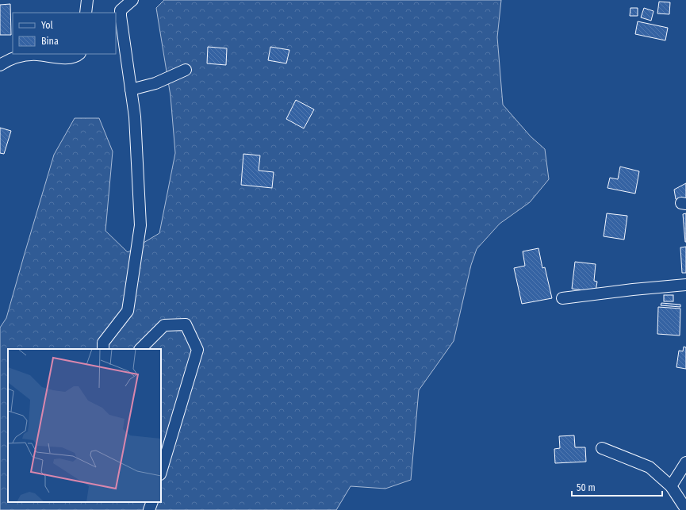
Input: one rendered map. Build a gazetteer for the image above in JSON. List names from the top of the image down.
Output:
{
  "legend": ["Yol", "Bina"],
  "scale_bar": "50 m"
}
